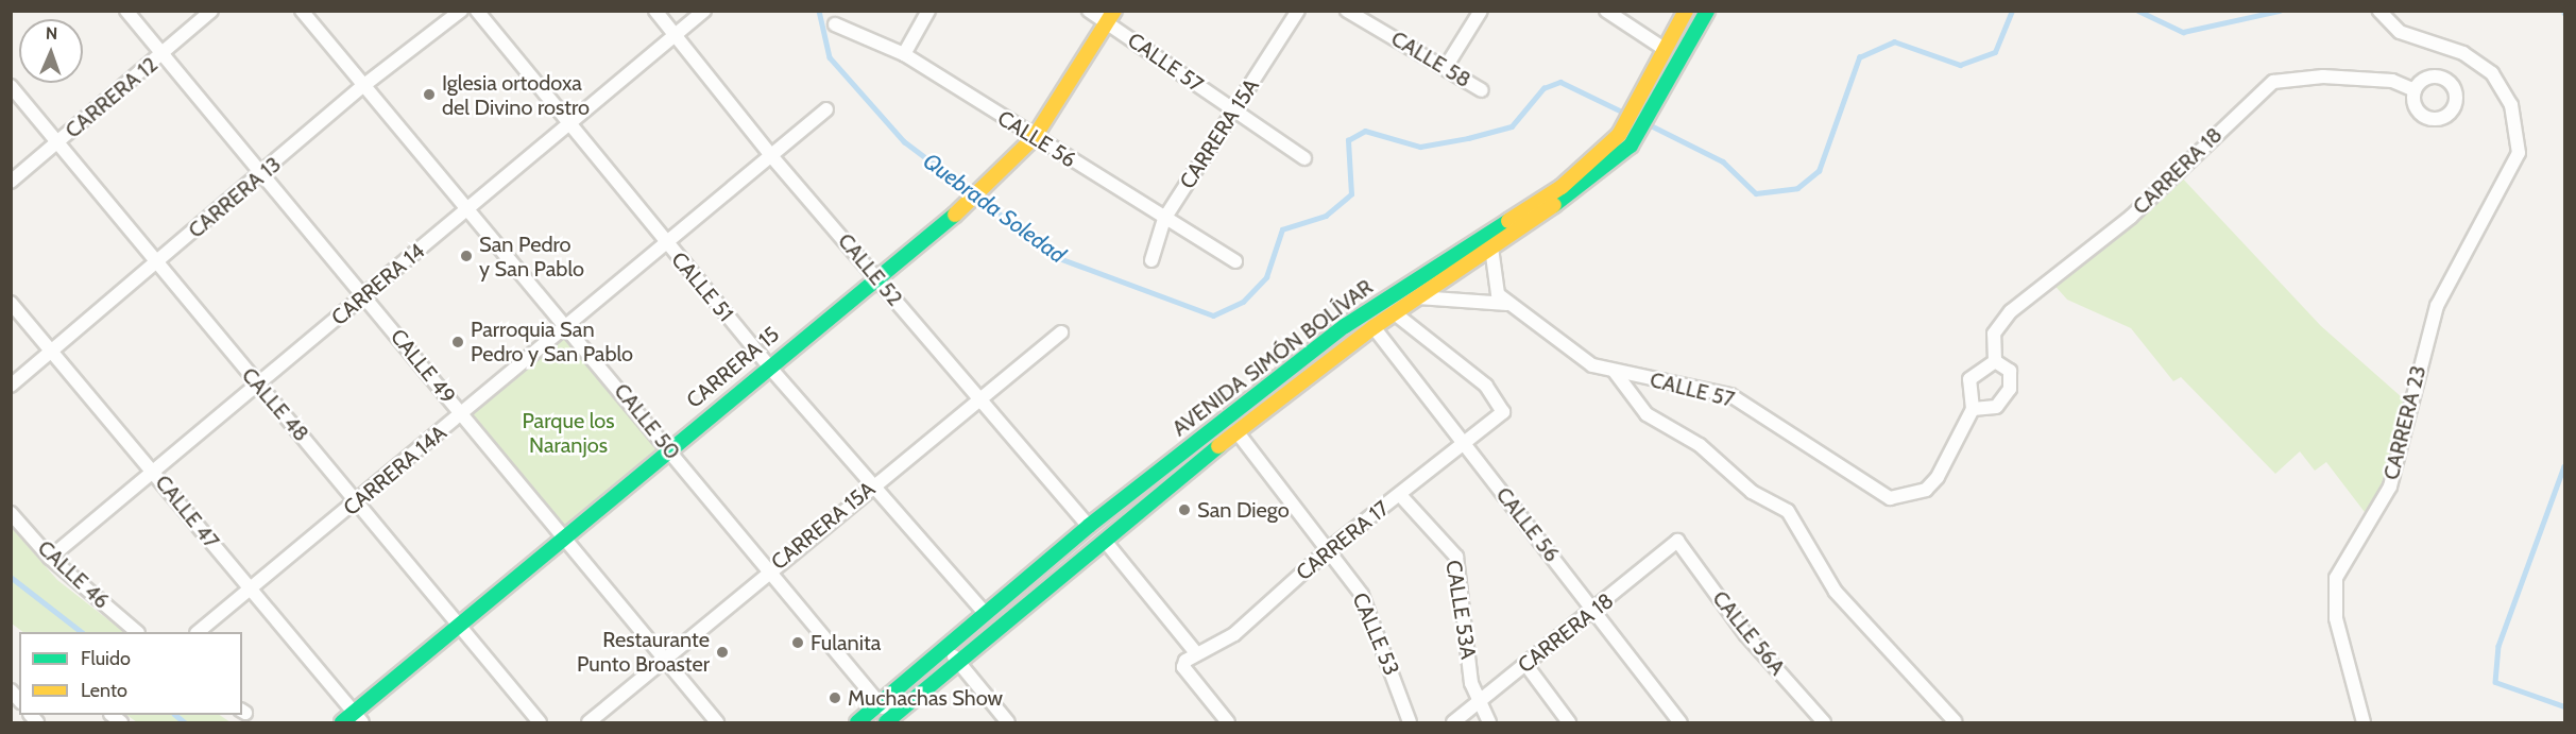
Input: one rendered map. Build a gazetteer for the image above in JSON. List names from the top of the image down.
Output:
{
  "streets": {
    "main road": ["AVENIDA SIMÓN BOLÍVAR", "CARRERA 15"],
    "street": [
      "CALLE 58",
      "CALLE 57",
      "CARRERA 12",
      "CARRERA 15A",
      "CALLE 56",
      "CARRERA 18",
      "CARRERA 13",
      "CALLE 52",
      "CARRERA 14",
      "CALLE 51",
      "CALLE 49",
      "CALLE 48",
      "CALLE 50",
      "CARRERA 23",
      "CARRERA 14A",
      "CALLE 47",
      "CARRERA 17",
      "CALLE 46",
      "CALLE 53A",
      "CALLE 56A",
      "CALLE 53"
    ]
  },
  "crossings": [
    ["CALLE 57", "CARRERA 15A"],
    ["CALLE 57", "CARRERA 18"],
    ["CALLE 57", "AVENIDA SIMÓN BOLÍVAR"],
    ["CALLE 57", "CARRERA 15"],
    ["CARRERA 12", "CALLE 49"],
    ["CARRERA 12", "CALLE 48"],
    ["CARRERA 15A", "CALLE 56"],
    ["CARRERA 15A", "CALLE 52"],
    ["CARRERA 15A", "CALLE 51"],
    ["CARRERA 15A", "CALLE 49"],
    ["CARRERA 15A", "CALLE 50"],
    ["CALLE 56", "CARRERA 18"],
    ["CALLE 56", "AVENIDA SIMÓN BOLÍVAR"],
    ["CALLE 56", "CARRERA 15"],
    ["CALLE 56", "CARRERA 17"],
    ["CARRERA 18", "CALLE 53A"],
    ["CARRERA 18", "CALLE 56A"],
    ["CARRERA 13", "CALLE 49"],
    ["CARRERA 13", "CALLE 48"],
    ["CARRERA 13", "CALLE 50"],
    ["CARRERA 13", "CALLE 47"],
    ["CALLE 52", "CARRERA 14"],
    ["CALLE 52", "AVENIDA SIMÓN BOLÍVAR"],
    ["CALLE 52", "CARRERA 15"],
    ["CALLE 52", "CARRERA 14A"],
    ["CARRERA 14", "CALLE 51"],
    ["CARRERA 14", "CALLE 49"],
    ["CARRERA 14", "CALLE 48"],
    ["CARRERA 14", "CALLE 50"],
    ["CARRERA 14", "CALLE 47"],
    ["CARRERA 14", "CALLE 46"],
    ["CALLE 51", "AVENIDA SIMÓN BOLÍVAR"],
    ["CALLE 51", "CARRERA 15"],
    ["CALLE 51", "CARRERA 14A"],
    ["AVENIDA SIMÓN BOLÍVAR", "CALLE 50"],
    ["AVENIDA SIMÓN BOLÍVAR", "CARRERA 17"],
    ["AVENIDA SIMÓN BOLÍVAR", "CALLE 53"],
    ["CALLE 49", "CARRERA 15"],
    ["CALLE 49", "CARRERA 14A"],
    ["CARRERA 15", "CALLE 48"],
    ["CARRERA 15", "CALLE 50"],
    ["CARRERA 15", "CALLE 47"],
    ["CALLE 48", "CARRERA 14A"],
    ["CALLE 50", "CARRERA 14A"],
    ["CARRERA 14A", "CALLE 47"],
    ["CARRERA 17", "CALLE 53A"],
    ["CARRERA 17", "CALLE 53"]
  ],
  "water": ["Quebrada Soledad"],
  "parks": ["Parque los Naranjos"],
  "places": [
    "Iglesia ortodoxa del Divino rostro",
    "San Pedro y San Pablo",
    "Parroquia San Pedro y San Pablo",
    "San Diego",
    "Fulanita",
    "Restaurante Punto Broaster",
    "Muchachas Show"
  ],
  "legend": ["Fluido", "Lento"],
  "north": "top"
}
